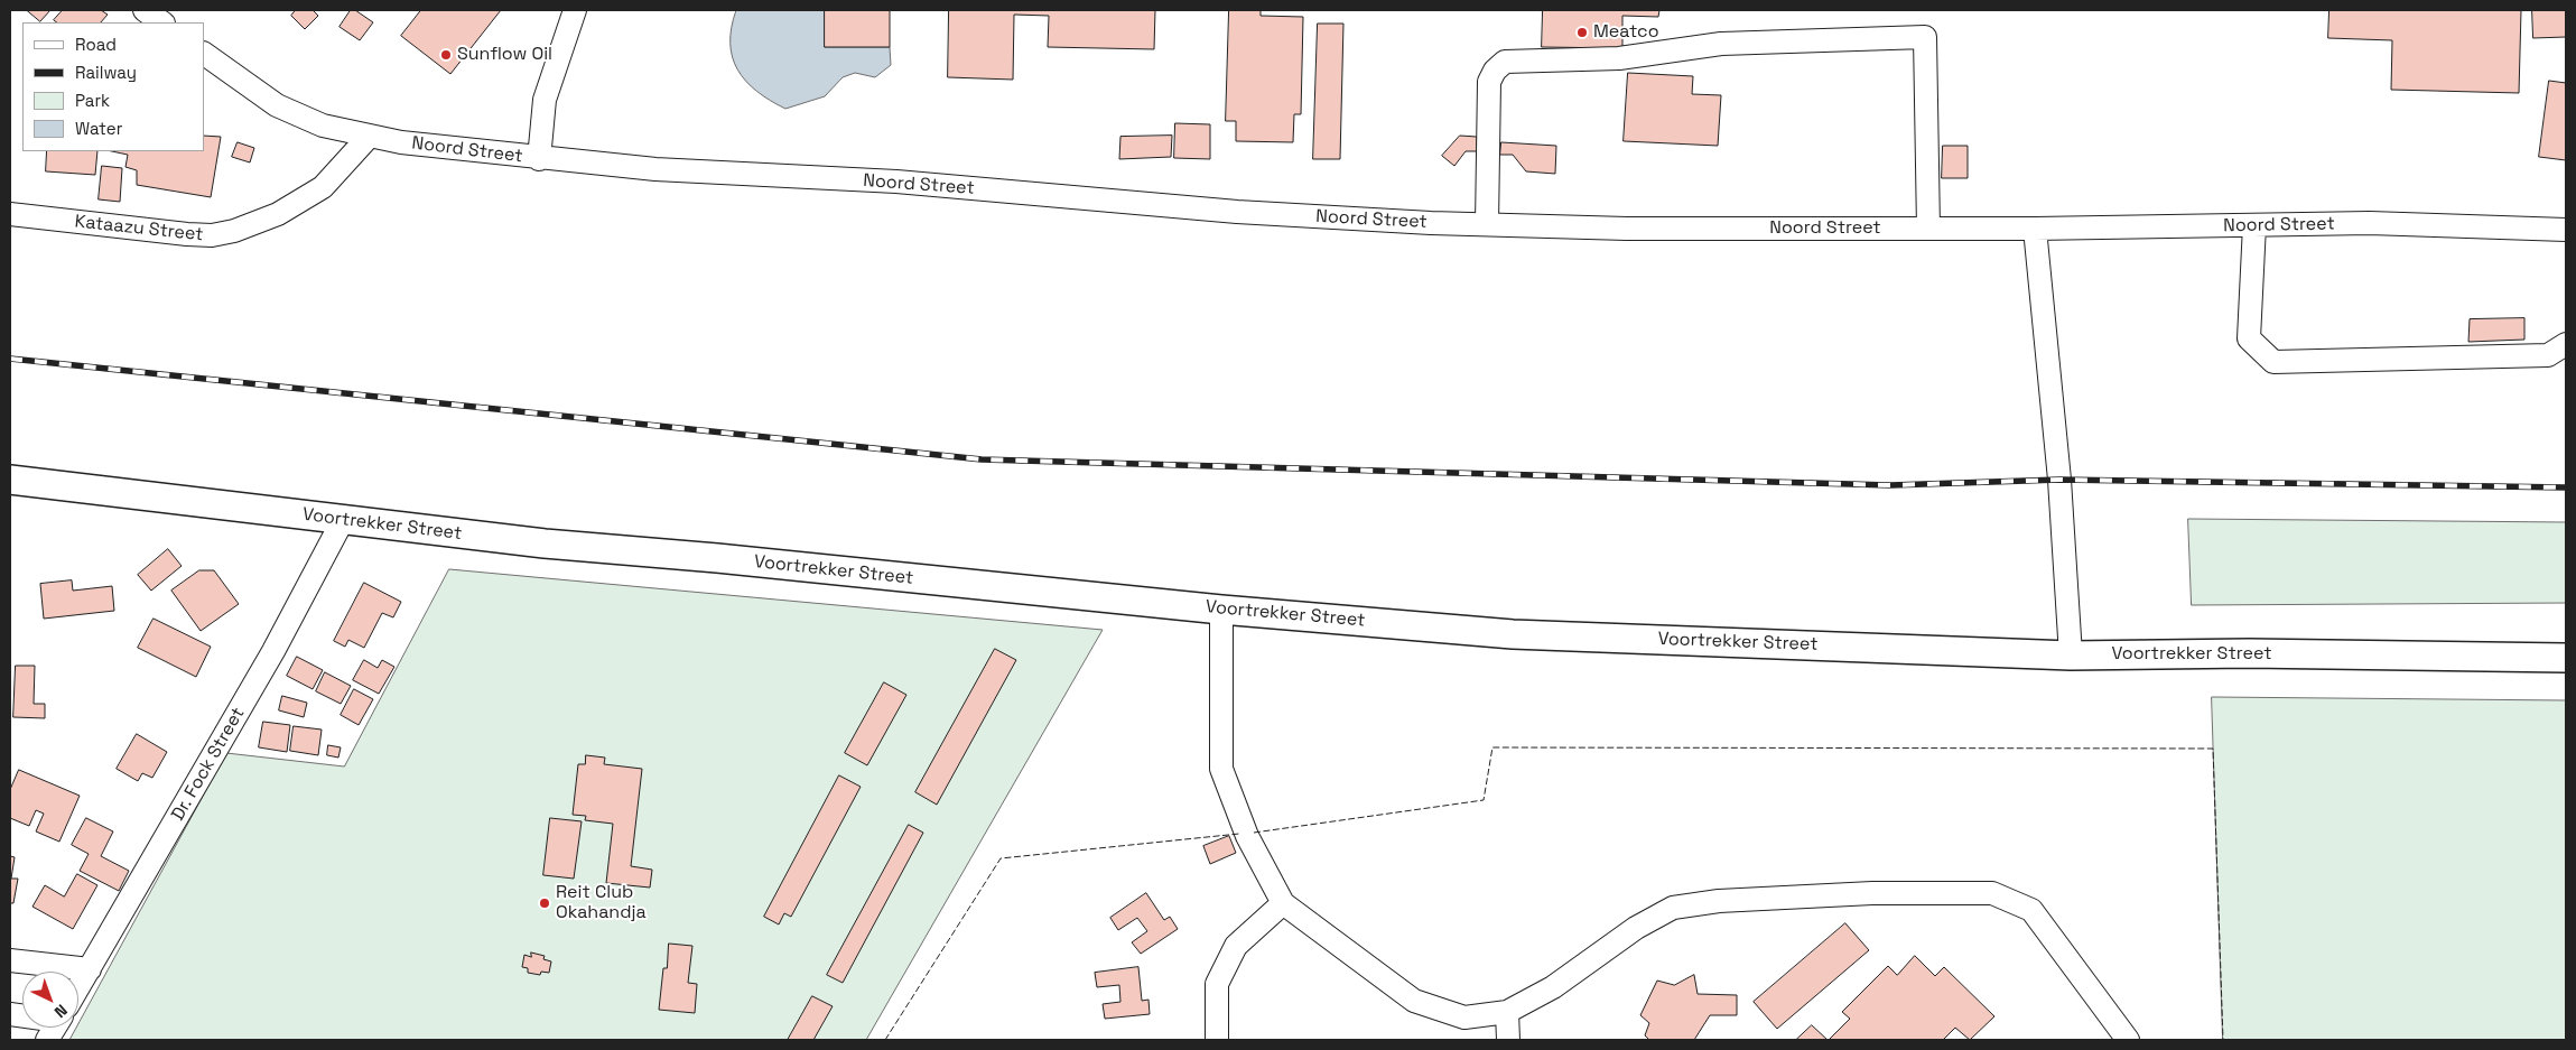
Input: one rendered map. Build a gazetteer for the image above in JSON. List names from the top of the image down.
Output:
{
  "streets": {
    "main road": ["Voortrekker Street"],
    "street": ["Noord Street", "Kataazu Street", "Dr. Fock Street"]
  },
  "crossings": [
    ["Noord Street", "Kataazu Street"],
    ["Voortrekker Street", "Dr. Fock Street"]
  ],
  "places": ["Meatco", "Sunflow Oil", "Reit Club Okahandja"],
  "legend": [
    "Road",
    "Railway",
    "Park",
    "Water"
  ],
  "north": "bottom right"
}
